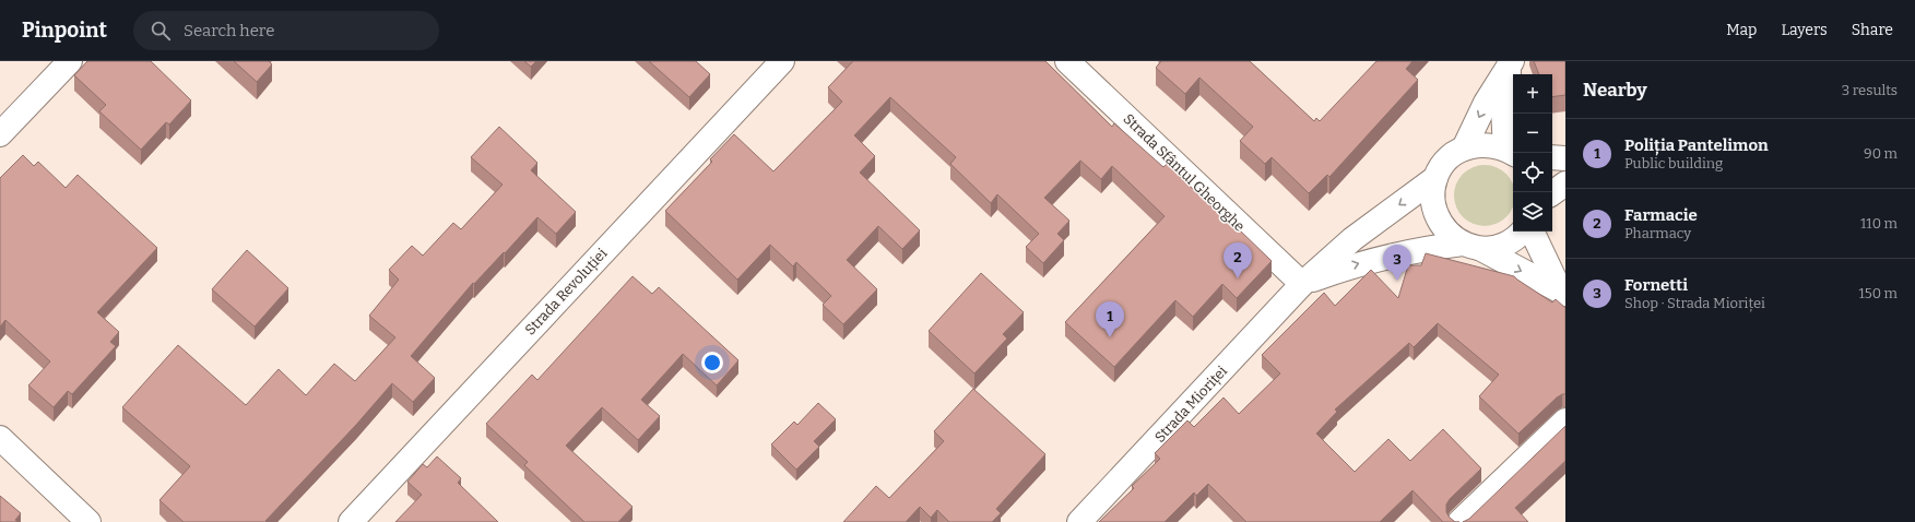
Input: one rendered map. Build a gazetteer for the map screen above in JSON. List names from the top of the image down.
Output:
{
  "streets": {
    "street": ["Strada Sfântul Gheorghe", "Strada Revoluției", "Strada Mioriței"]
  },
  "crossings": [
    ["Strada Sfântul Gheorghe", "Strada Mioriței"]
  ],
  "page": {
    "header": "Pinpoint",
    "search": "Search here",
    "nav": ["Map", "Layers", "Share"],
    "heading": ["Nearby", "3 results"],
    "map_buttons": ["+", "−"],
    "list": [
      {
        "mark": "1",
        "name": "Poliția Pantelimon",
        "note": "Public building",
        "value": "90 m"
      },
      {
        "mark": "2",
        "name": "Farmacie",
        "note": "Pharmacy",
        "value": "110 m"
      },
      {
        "mark": "3",
        "name": "Fornetti",
        "note": "Shop · Strada Mioriței",
        "value": "150 m"
      }
    ],
    "pins": ["2", "3", "1"]
  }
}
